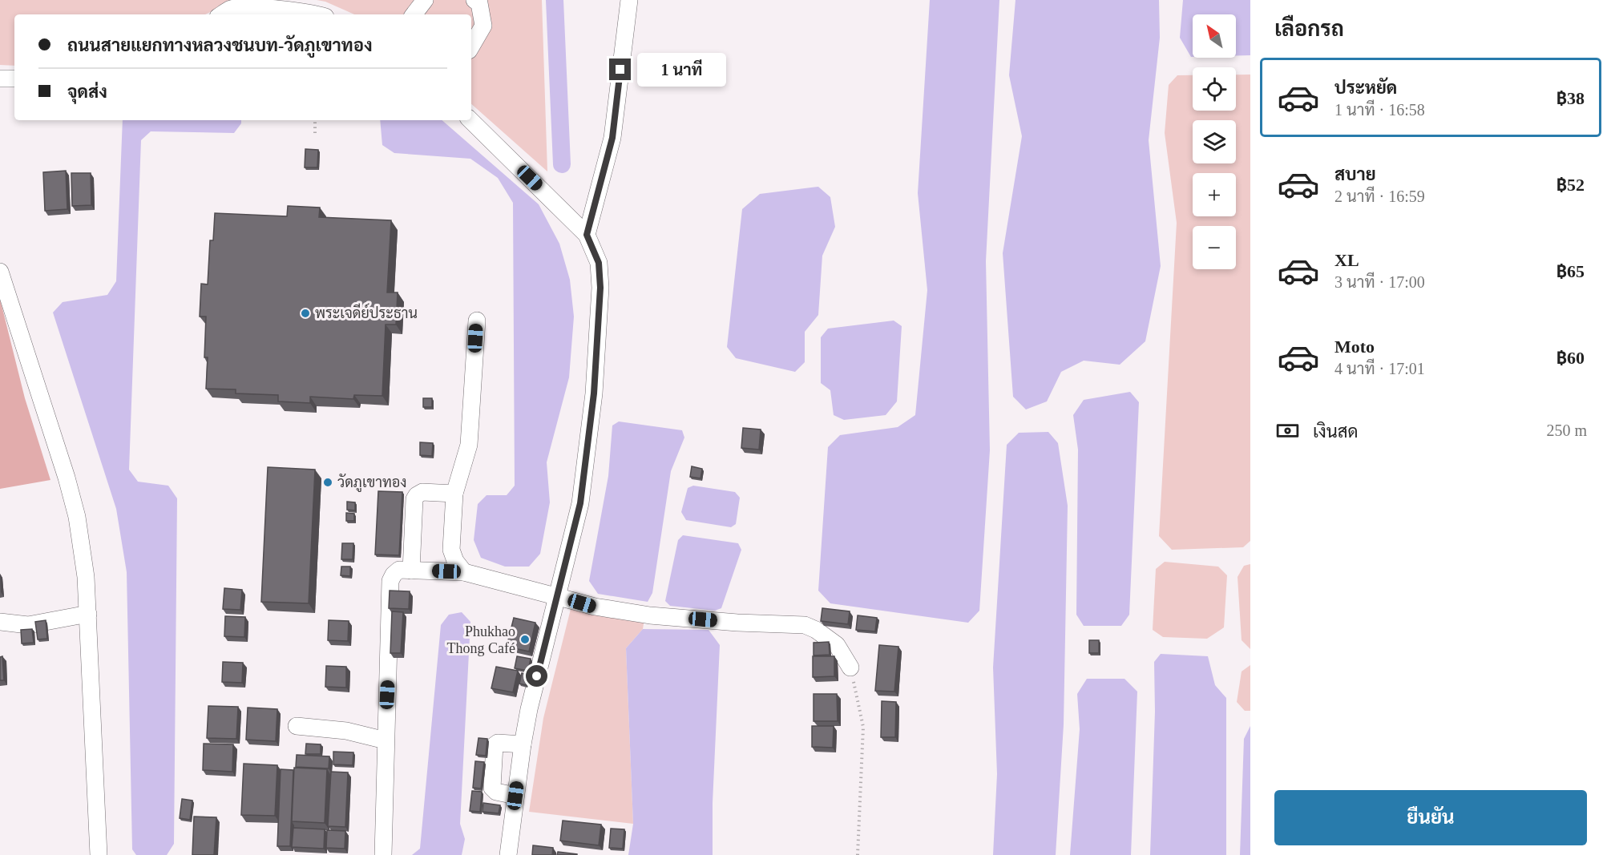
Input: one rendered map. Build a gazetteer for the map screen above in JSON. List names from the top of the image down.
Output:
{
  "places": ["พระเจดีย์ประธาน", "วัดภูเขาทอง", "Phukhao Thong Café"],
  "north": "top left",
  "page": {
    "heading": "เลือกรถ",
    "map_buttons": ["+", "−"],
    "banner": ["ถนนสายแยกทางหลวงชนบท-วัดภูเขาทอง", "จุดส่ง"],
    "bubble": "1 นาที",
    "list": [
      {
        "name": "ประหยัด",
        "note": "1 นาที · 16:58",
        "value": "฿38"
      },
      {
        "name": "สบาย",
        "note": "2 นาที · 16:59",
        "value": "฿52"
      },
      {
        "name": "XL",
        "note": "3 นาที · 17:00",
        "value": "฿65"
      },
      {
        "name": "Moto",
        "note": "4 นาที · 17:01",
        "value": "฿60"
      }
    ],
    "pay": ["เงินสด", "250 m"],
    "buttons": "ยืนยัน"
  }
}
